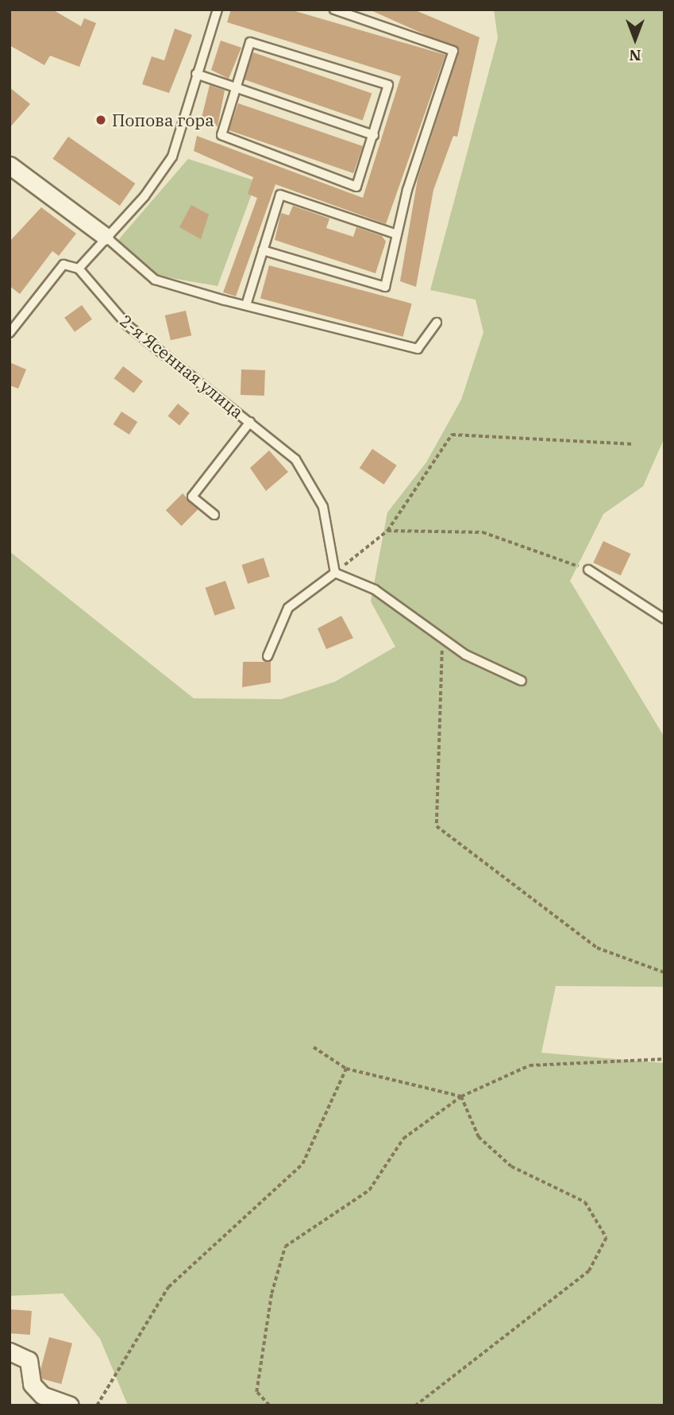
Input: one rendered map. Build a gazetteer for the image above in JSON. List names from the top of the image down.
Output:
{
  "streets": {
    "lane": ["2-я Ясенная улица"]
  },
  "places": ["Попова гора"],
  "north": "bottom"
}
